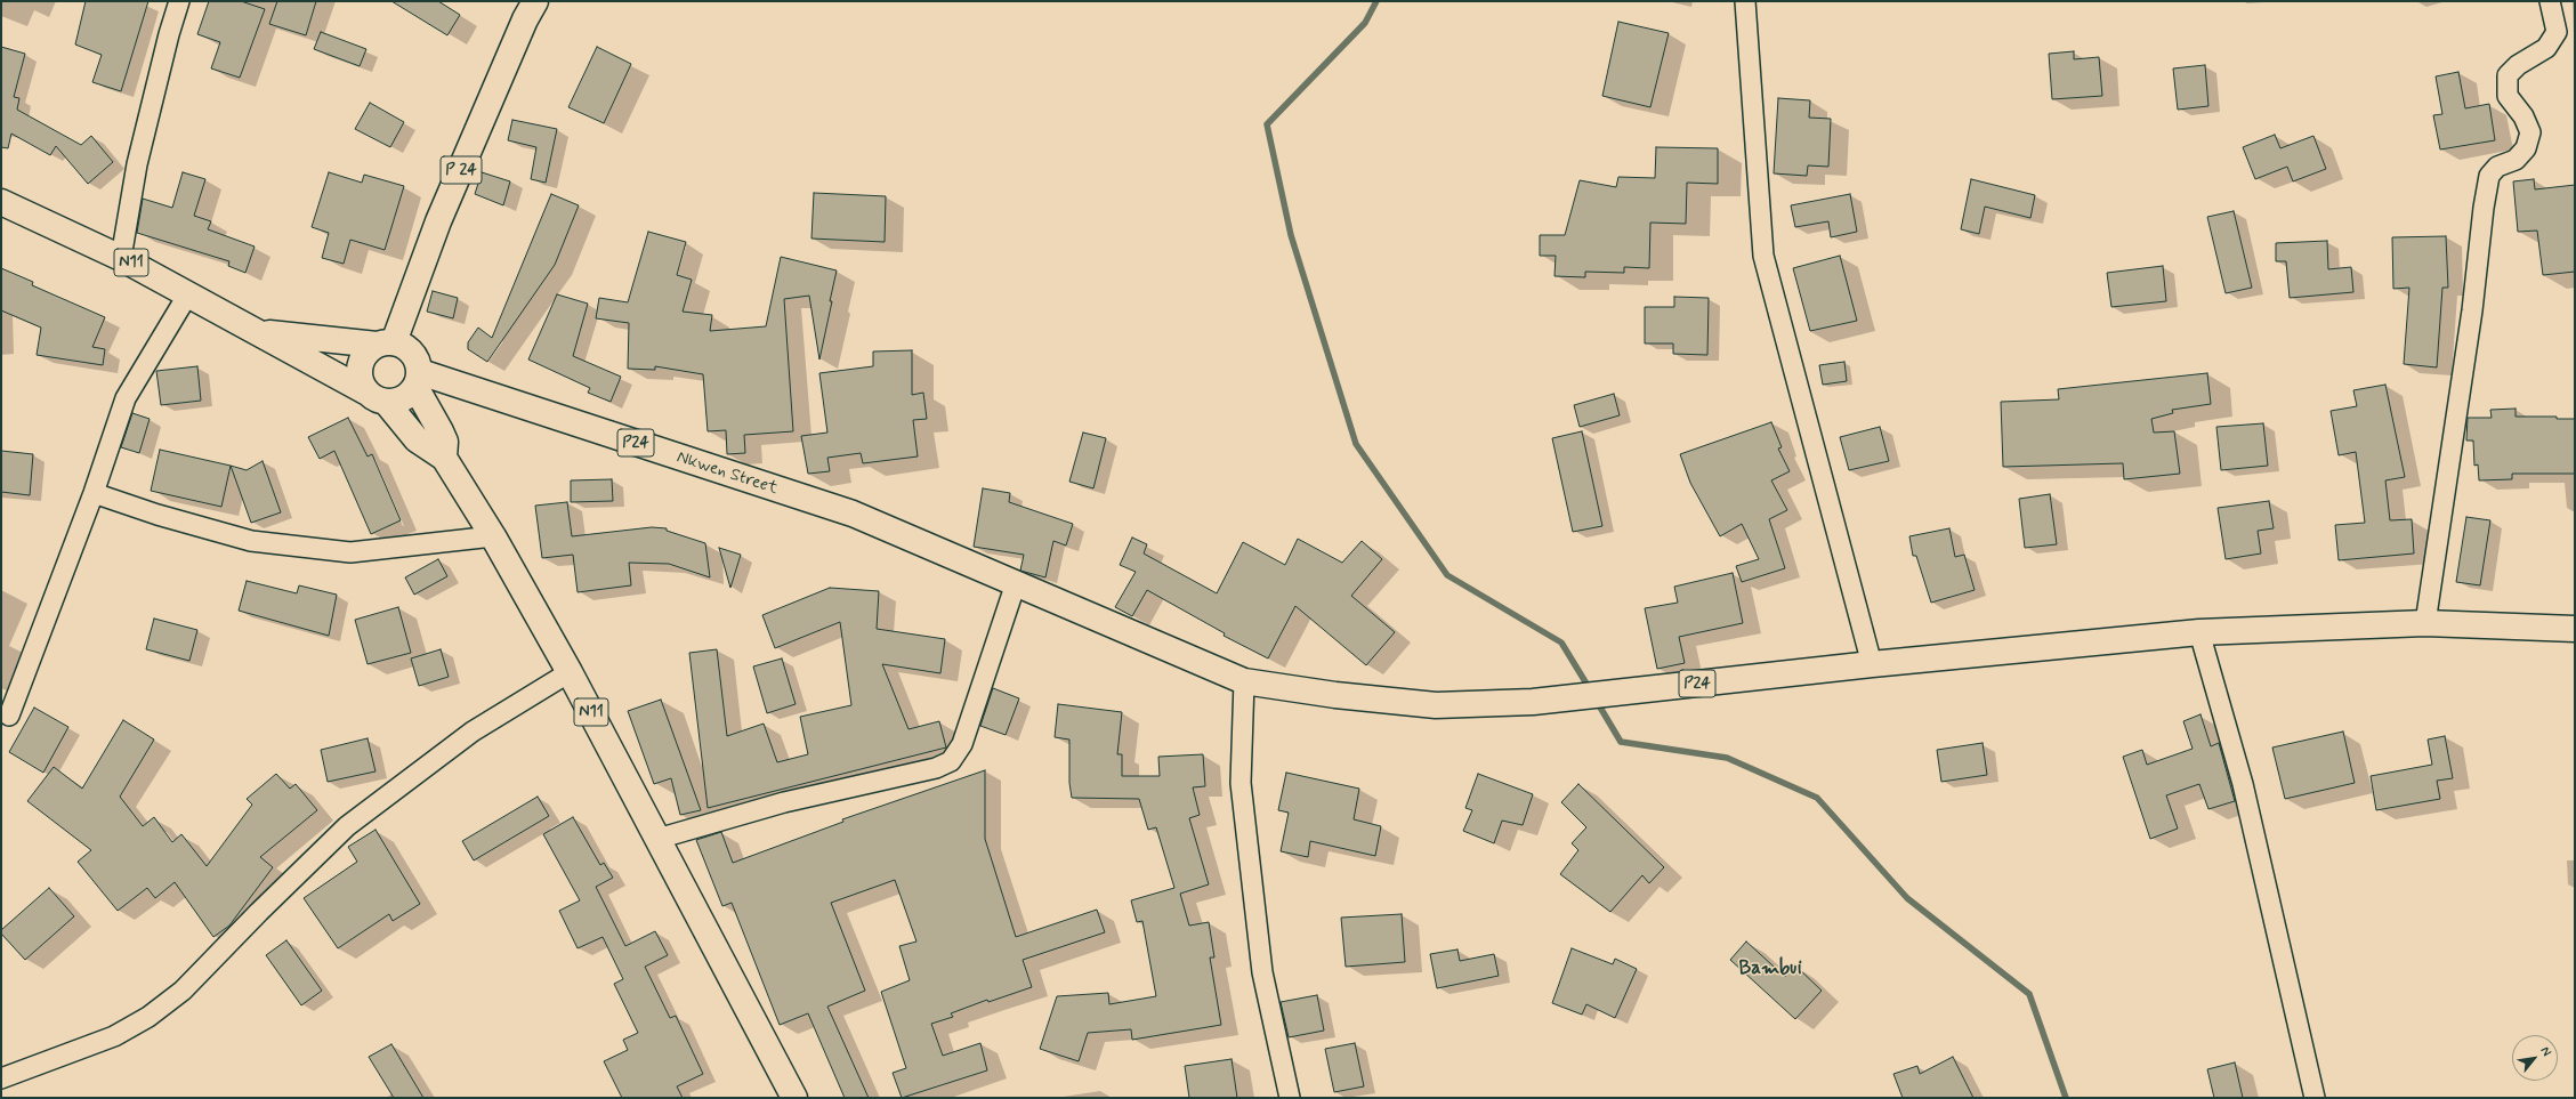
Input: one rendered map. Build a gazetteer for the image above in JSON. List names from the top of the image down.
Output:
{
  "streets": {
    "main road": [
      "P 24",
      "N11",
      "P24",
      "Nkwen Street"
    ]
  },
  "crossings": [
    ["P 24", "N11"],
    ["P 24", "Nkwen Street"],
    ["N11", "Nkwen Street"],
    ["P24", "Nkwen Street"]
  ],
  "districts": ["Bambui"],
  "north": "top right"
}
